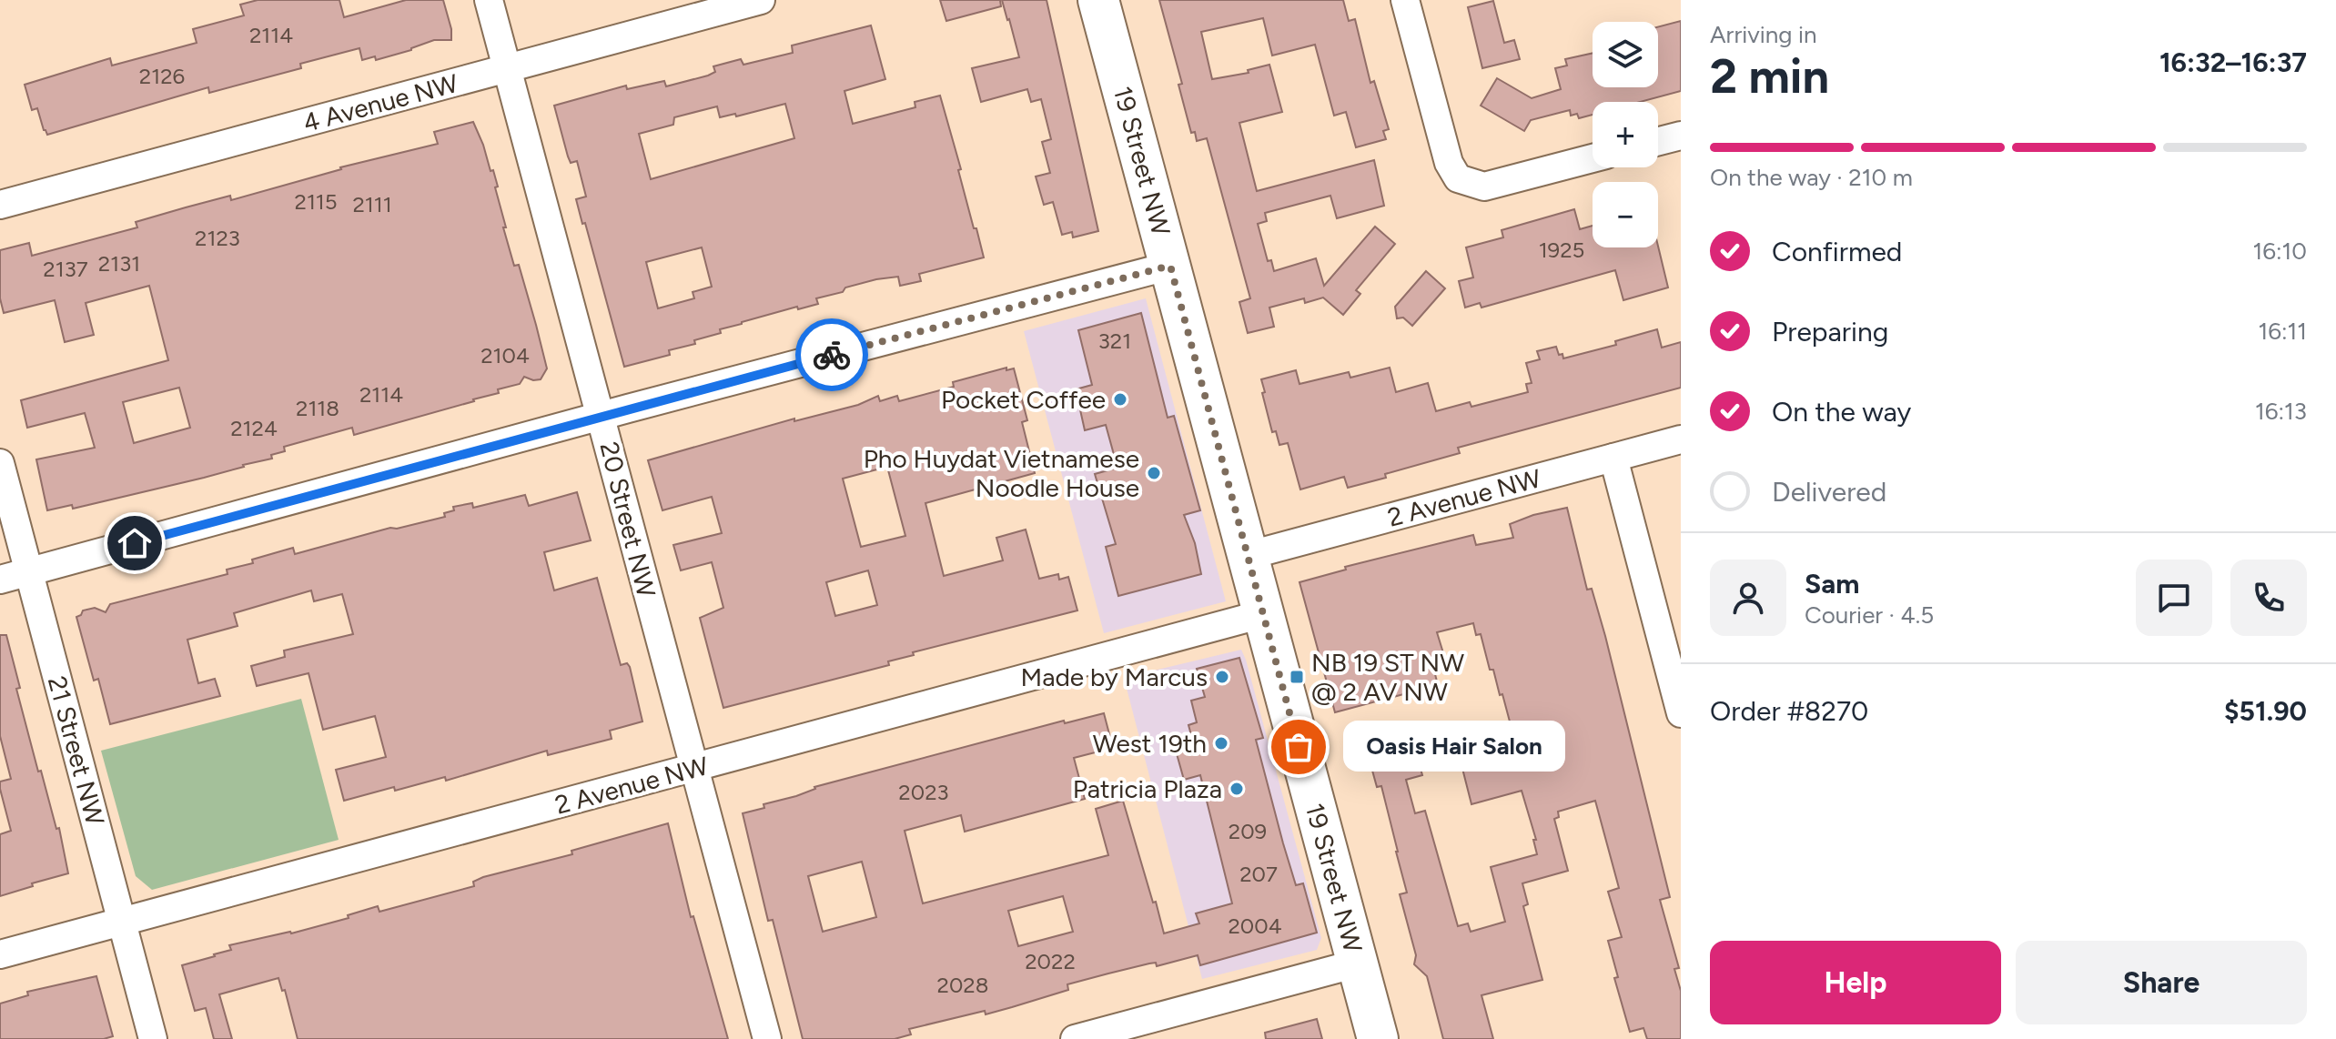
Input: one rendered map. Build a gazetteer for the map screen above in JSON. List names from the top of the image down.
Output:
{
  "streets": {
    "street": [
      "4 Avenue NW",
      "19 Street NW",
      "2 Avenue NW",
      "20 Street NW",
      "21 Street NW"
    ]
  },
  "crossings": [
    ["4 Avenue NW", "20 Street NW"],
    ["19 Street NW", "2 Avenue NW"],
    ["2 Avenue NW", "20 Street NW"],
    ["2 Avenue NW", "21 Street NW"]
  ],
  "places": {
    "other": [
      "Pocket Coffee",
      "Pho Huydat Vietnamese Noodle House",
      "Made by Marcus",
      "West 19th",
      "Oasis Hair Salon",
      "Patricia Plaza"
    ],
    "transit": ["NB 19 ST NW @ 2 AV NW"]
  },
  "house_numbers": [
    "2114",
    "2126",
    "2115",
    "2111",
    "2123",
    "1925",
    "2131",
    "2137",
    "321",
    "2104",
    "2114",
    "2118",
    "2124",
    "2023",
    "209",
    "207",
    "2004",
    "2022",
    "2028"
  ],
  "page": {
    "heading": ["2 min", "Arriving in", "16:32–16:37"],
    "panel": [
      "Sam",
      "Courier · 4.5",
      "Order #8270",
      "$51.90"
    ],
    "map_buttons": ["+", "−"],
    "bar": "On the way · 210 m",
    "list": [
      ["Confirmed", "16:10"],
      ["Preparing", "16:11"],
      ["On the way", "16:13"],
      "Delivered"
    ],
    "bubble": "Oasis Hair Salon",
    "buttons": ["Help", "Share"]
  }
}
